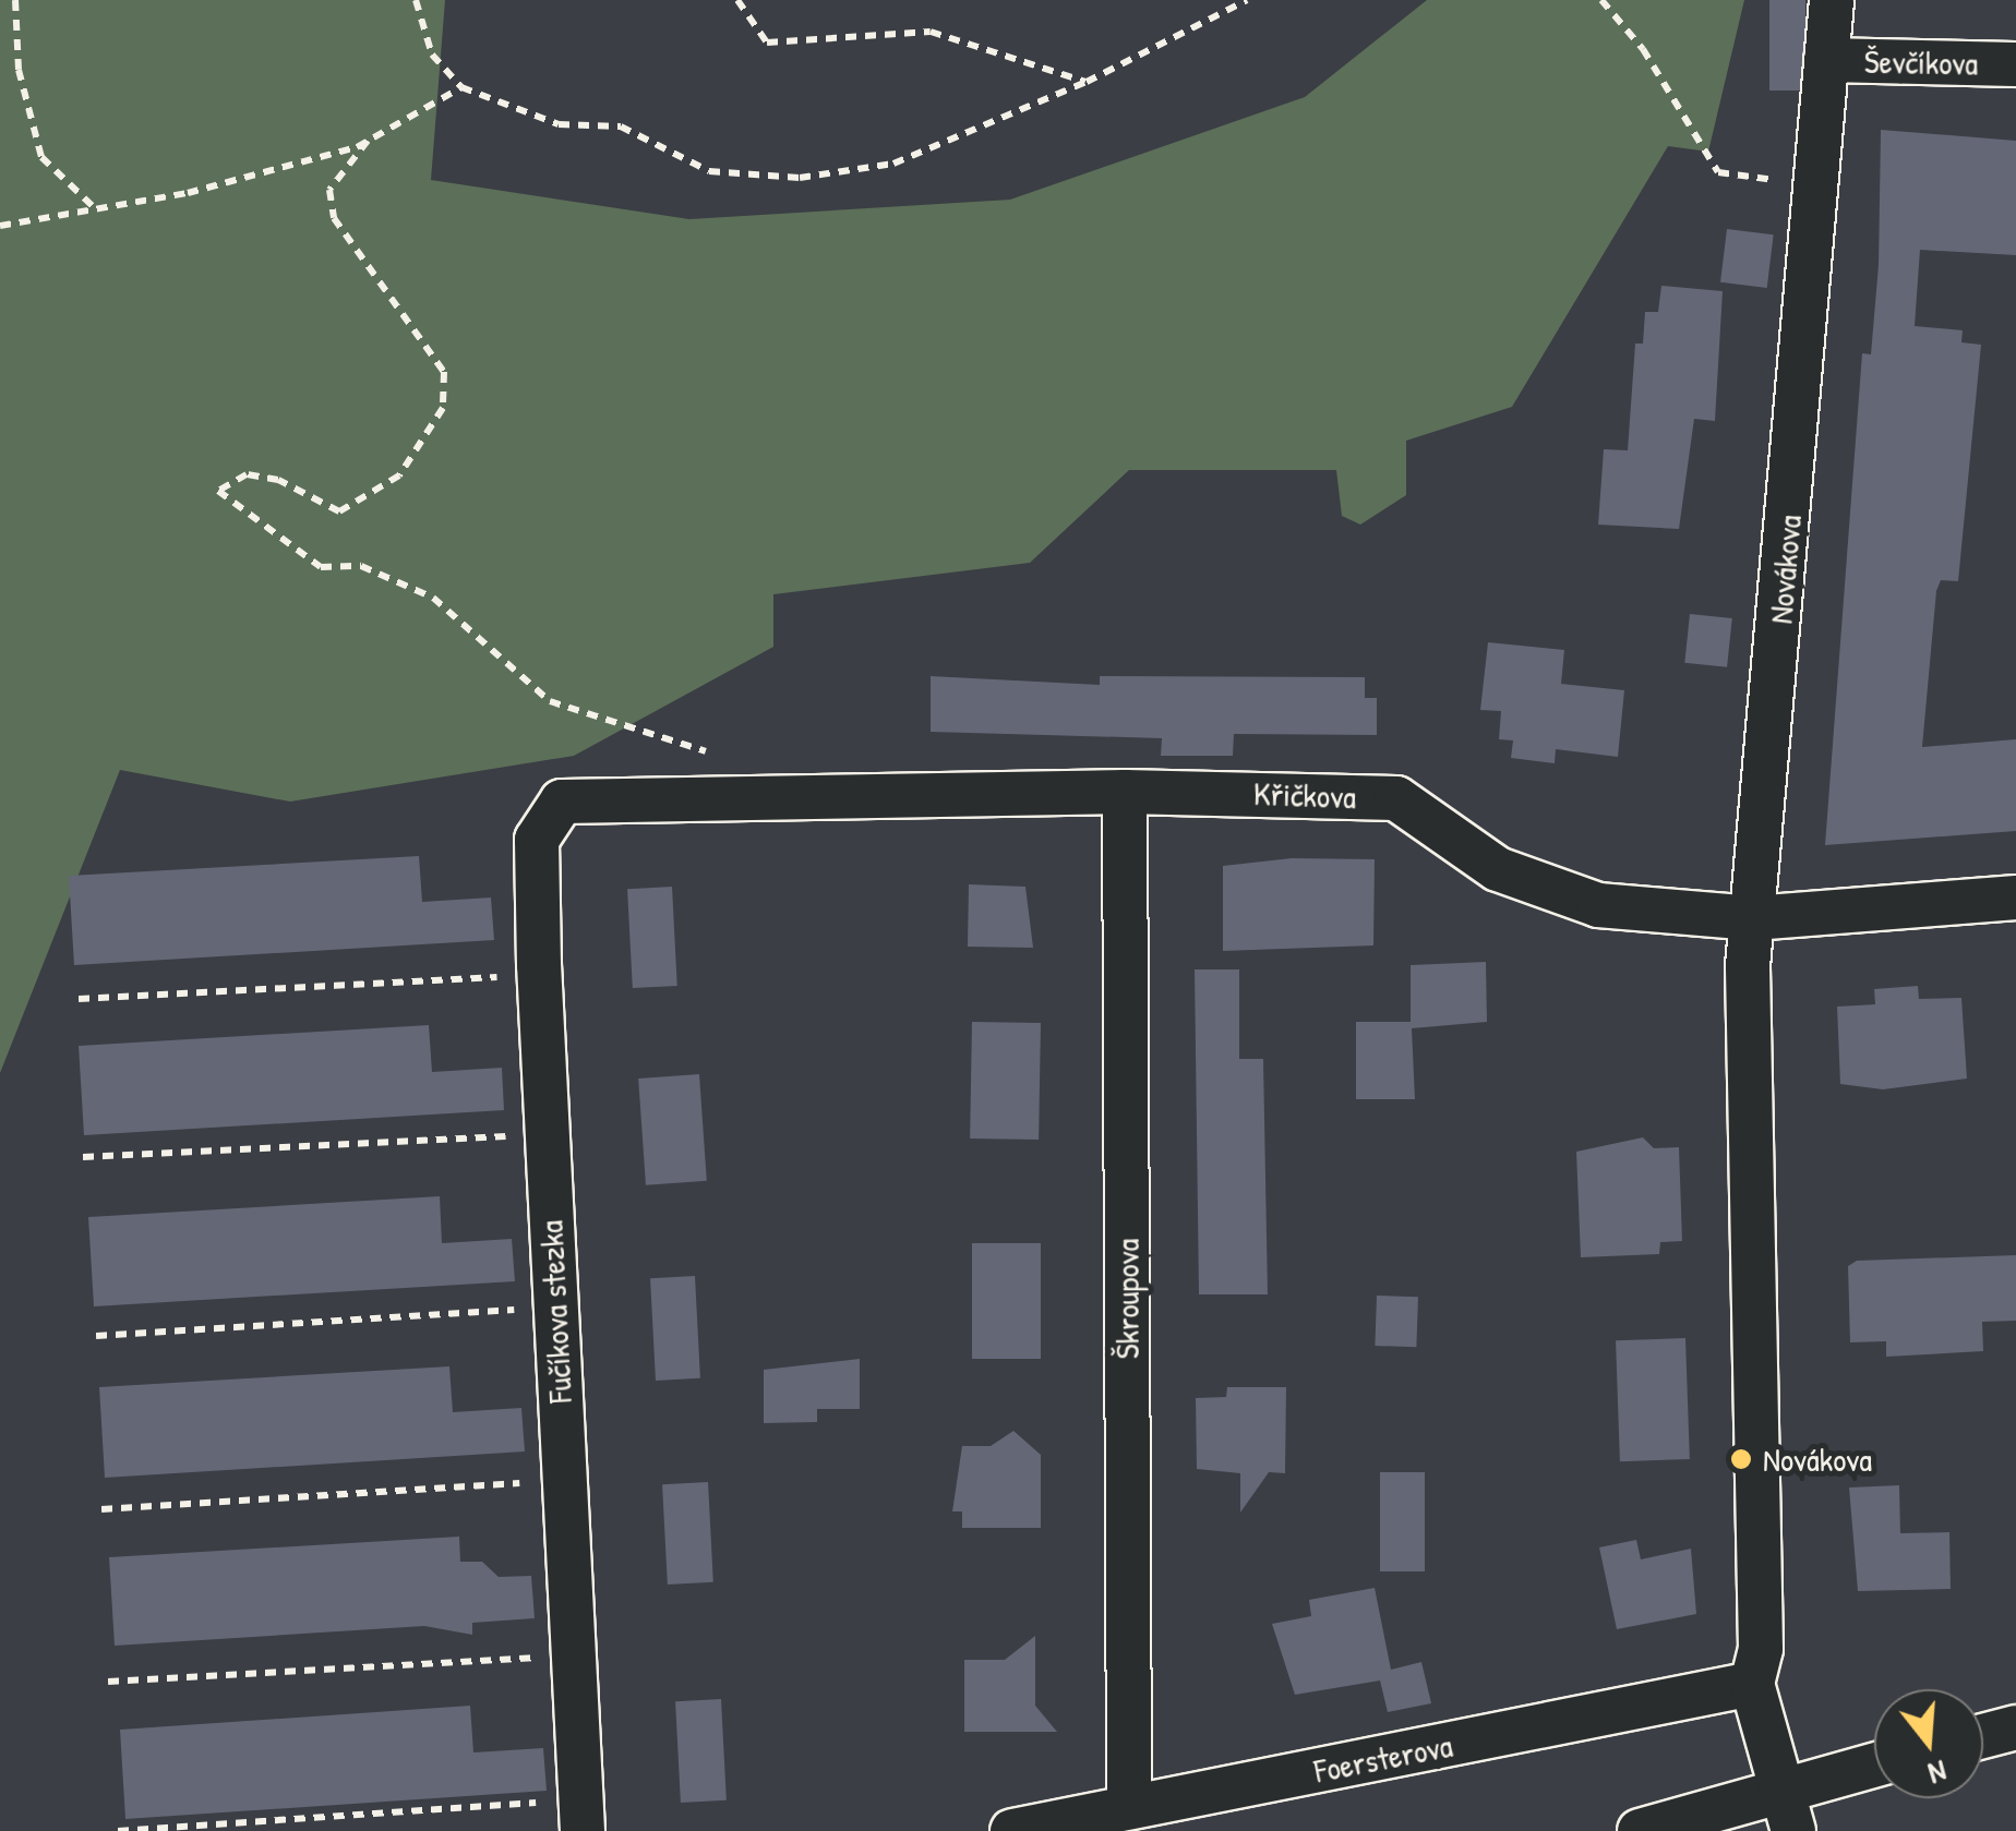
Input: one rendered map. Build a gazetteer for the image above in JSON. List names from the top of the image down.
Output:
{
  "streets": {
    "street": [
      "Ševčíkova",
      "Novákova",
      "Křičkova",
      "Škroupova",
      "Fučíkova stezka",
      "Foersterova"
    ]
  },
  "crossings": [
    ["Ševčíkova", "Novákova"],
    ["Novákova", "Křičkova"],
    ["Novákova", "Foersterova"],
    ["Křičkova", "Škroupova"],
    ["Křičkova", "Fučíkova stezka"],
    ["Škroupova", "Foersterova"]
  ],
  "places": ["Novákova"],
  "north": "bottom"
}
